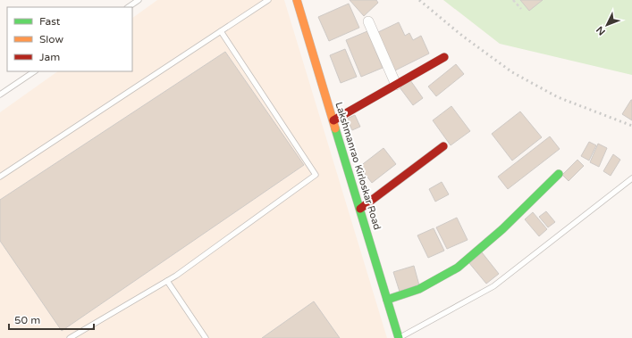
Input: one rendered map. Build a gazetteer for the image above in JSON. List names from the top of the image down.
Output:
{
  "streets": {
    "street": ["Lakshmanrao Kirloskar Road"]
  },
  "legend": ["Fast", "Slow", "Jam"],
  "scale_bar": "50 m",
  "north": "bottom left"
}
